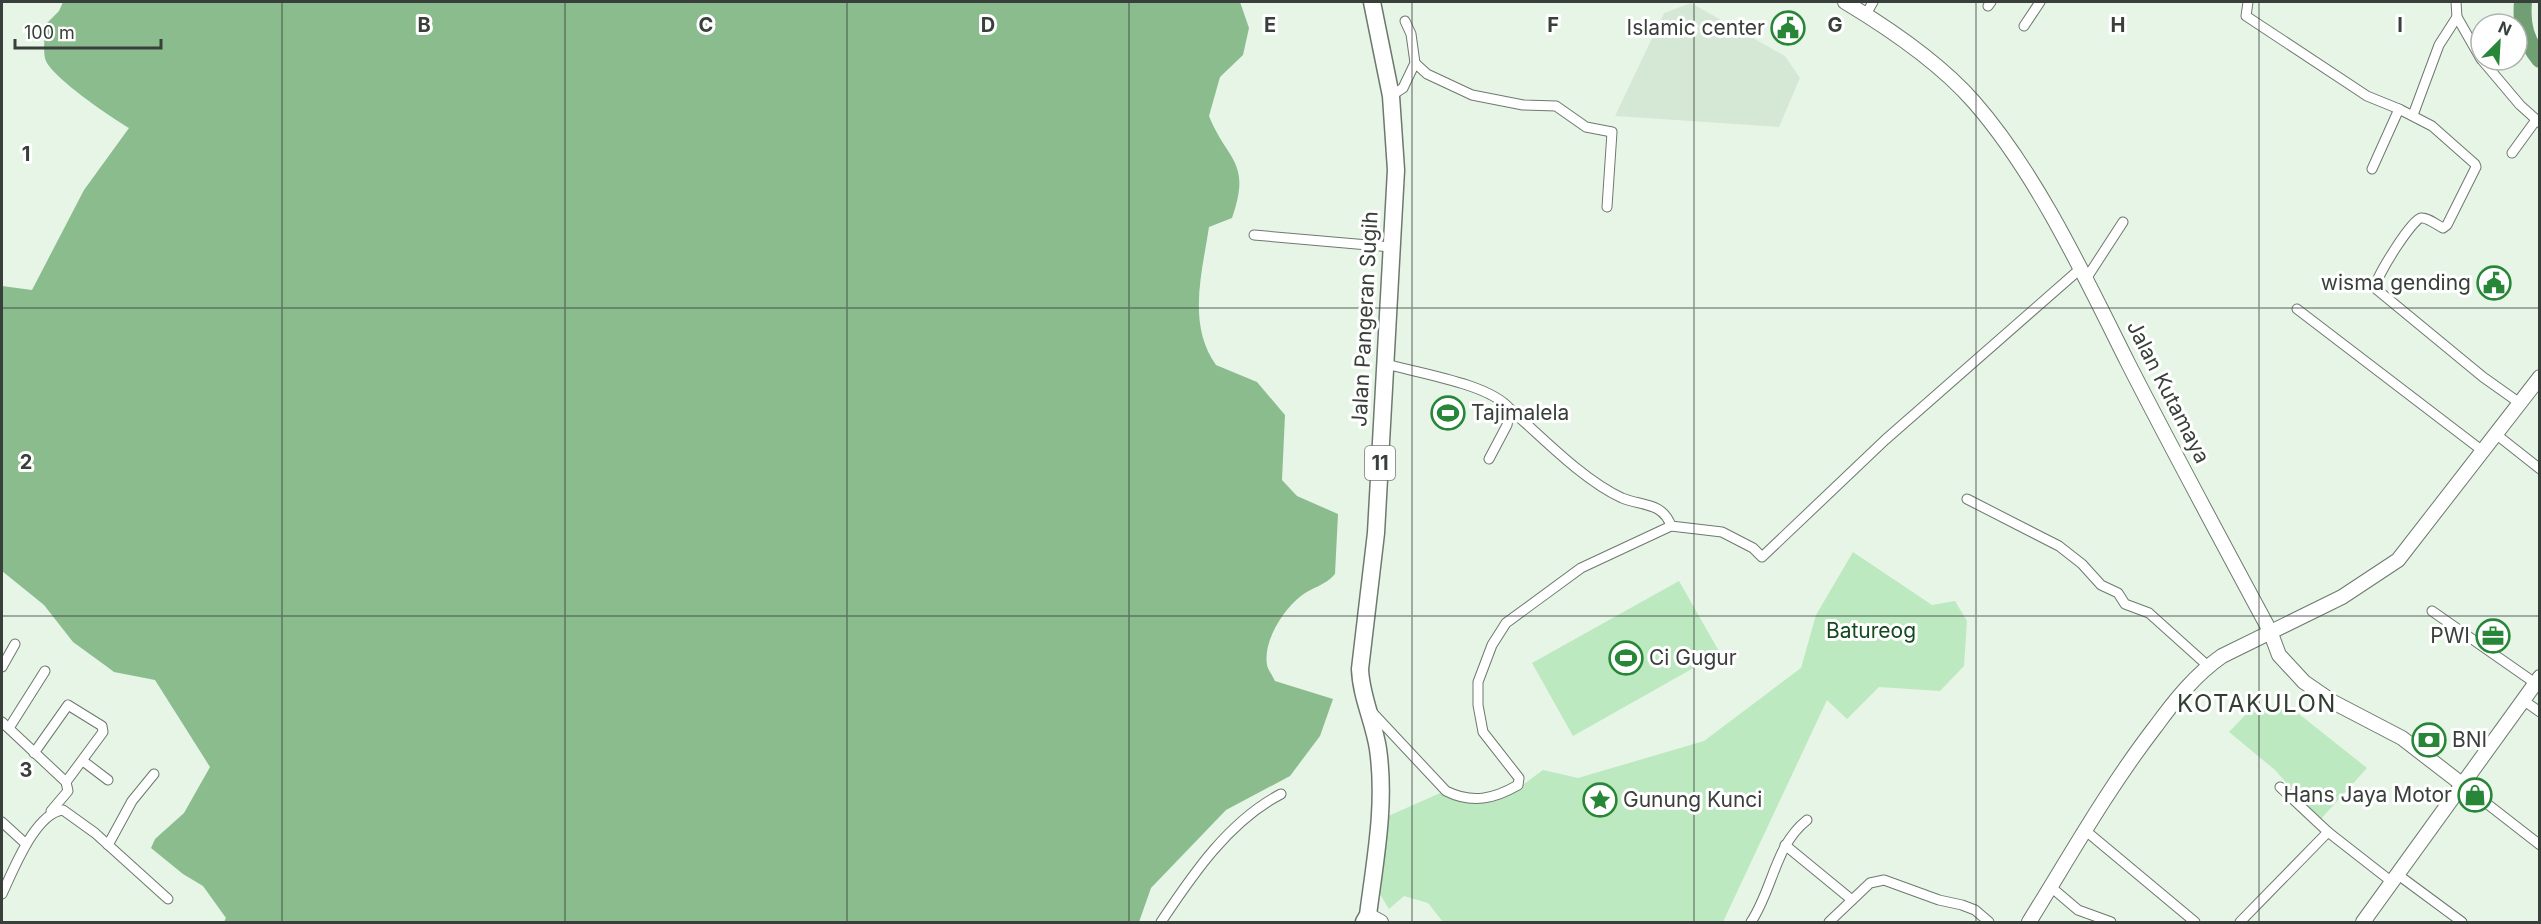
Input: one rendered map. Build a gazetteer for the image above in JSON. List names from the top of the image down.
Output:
{
  "streets": {
    "highway": ["Jalan Pangeran Sugih", "11"],
    "main road": ["Jalan Kutamaya"]
  },
  "districts": ["KOTAKULON"],
  "parks": ["Batureog"],
  "places": {
    "public building": ["Islamic center", "wisma gending"],
    "sports": ["Tajimalela", "Ci Gugur"],
    "office": ["PWI"],
    "bank": ["BNI"],
    "shop": ["Hans Jaya Motor"],
    "place": ["Gunung Kunci"]
  },
  "scale_bar": "100 m",
  "north": "top right",
  "grid": {
    "columns": [
      "B",
      "C",
      "D",
      "E",
      "F",
      "G",
      "H",
      "I"
    ],
    "rows": ["1", "2", "3"]
  }
}
